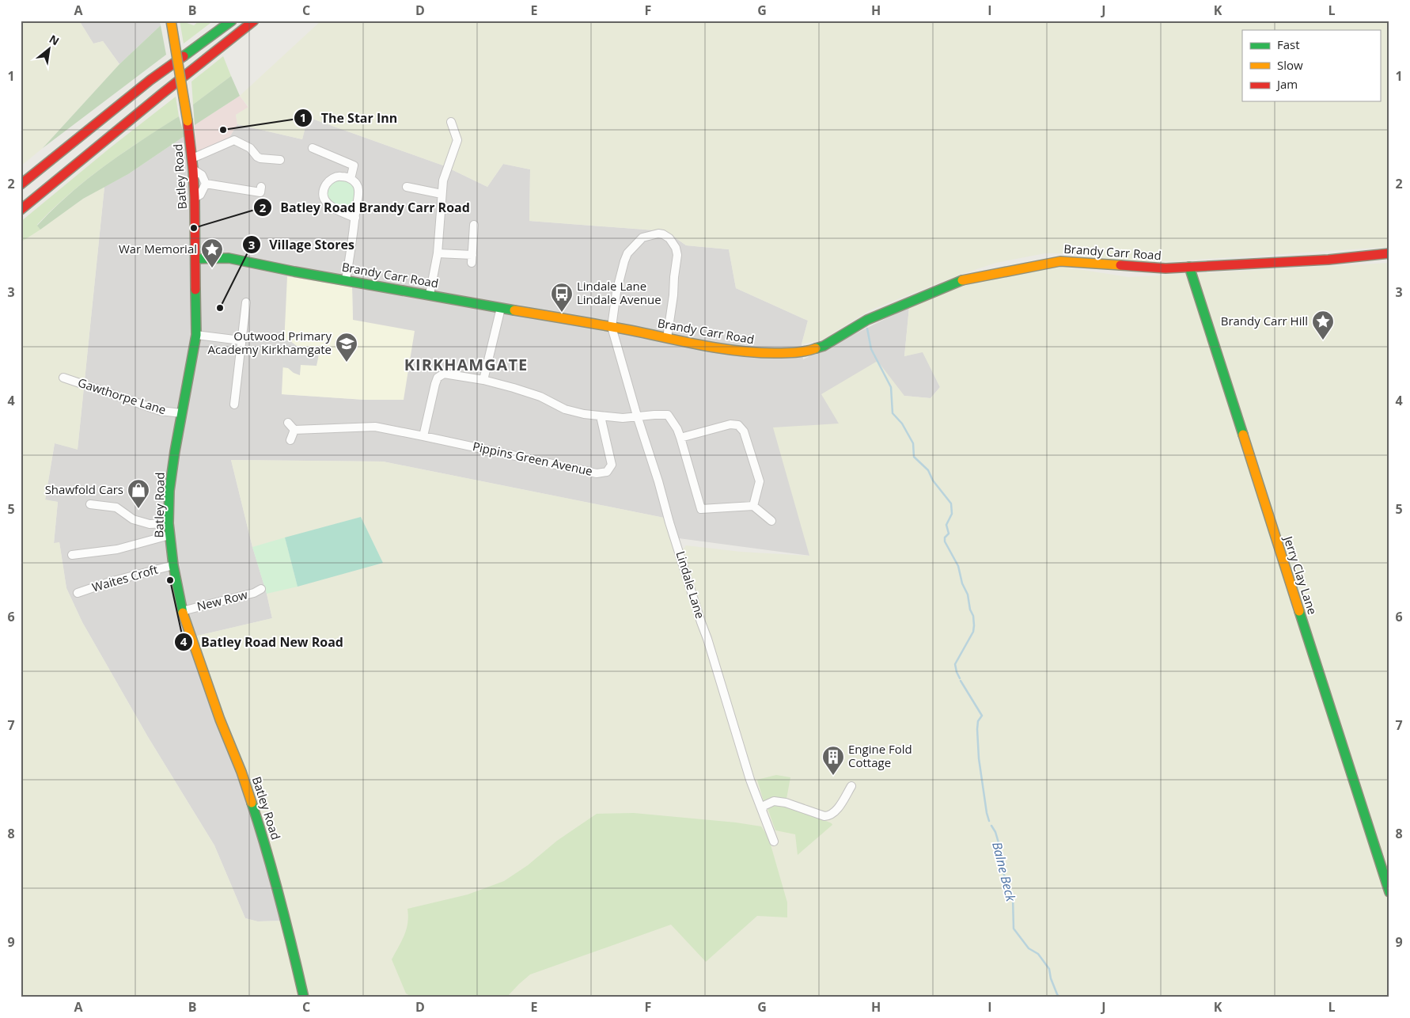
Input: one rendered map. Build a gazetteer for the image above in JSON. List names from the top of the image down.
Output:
{
  "streets": {
    "main road": ["Batley Road", "Brandy Carr Road", "Jerry Clay Lane"],
    "street": [
      "Gawthorpe Lane",
      "Pippins Green Avenue",
      "Waites Croft",
      "Lindale Lane",
      "New Row"
    ]
  },
  "crossings": [
    ["Batley Road", "Brandy Carr Road"],
    ["Batley Road", "Gawthorpe Lane"],
    ["Batley Road", "Waites Croft"],
    ["Batley Road", "New Row"],
    ["Brandy Carr Road", "Jerry Clay Lane"],
    ["Brandy Carr Road", "Lindale Lane"]
  ],
  "districts": ["KIRKHAMGATE"],
  "water": ["Balne Beck"],
  "places": {
    "other": [
      "The Star Inn",
      "Batley Road Brandy Carr Road",
      "Village Stores",
      "Batley Road New Road"
    ],
    "place": ["War Memorial", "Brandy Carr Hill"],
    "bus stop": ["Lindale Lane Lindale Avenue"],
    "school or university": ["Outwood Primary Academy Kirkhamgate"],
    "shop": ["Shawfold Cars"],
    "building": ["Engine Fold Cottage"]
  },
  "legend": ["Fast", "Slow", "Jam"],
  "north": "top right",
  "grid": {
    "columns": [
      "A",
      "B",
      "C",
      "D",
      "E",
      "F",
      "G",
      "H",
      "I",
      "J",
      "K",
      "L"
    ],
    "rows": [
      "1",
      "2",
      "3",
      "4",
      "5",
      "6",
      "7",
      "8",
      "9"
    ]
  }
}
